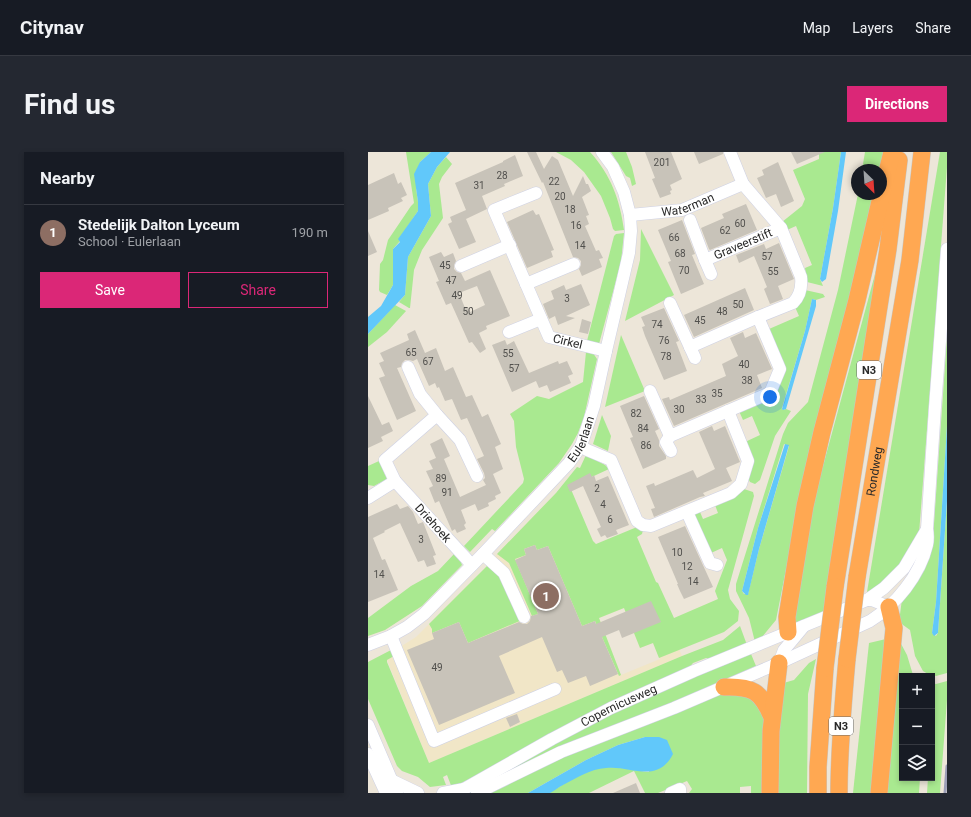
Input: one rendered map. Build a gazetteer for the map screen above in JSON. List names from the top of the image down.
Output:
{
  "streets": {
    "highway": ["N3", "Rondweg"],
    "street": [
      "Waterman",
      "Graveerstift",
      "Cirkel",
      "Eulerlaan",
      "Driehoek",
      "Copernicusweg"
    ]
  },
  "crossings": [
    ["Waterman", "Eulerlaan"],
    ["Cirkel", "Eulerlaan"],
    ["N3", "Copernicusweg"],
    ["Eulerlaan", "Driehoek"]
  ],
  "house_numbers": [
    "201",
    "28",
    "22",
    "31",
    "20",
    "18",
    "60",
    "16",
    "62",
    "66",
    "14",
    "68",
    "57",
    "45",
    "70",
    "55",
    "47",
    "49",
    "3",
    "50",
    "50",
    "48",
    "45",
    "74",
    "76",
    "65",
    "55",
    "78",
    "67",
    "40",
    "57",
    "38",
    "35",
    "33",
    "30",
    "82",
    "84",
    "86",
    "89",
    "2",
    "91",
    "4",
    "6",
    "3",
    "10",
    "12",
    "14",
    "14",
    "49"
  ],
  "north": "bottom right",
  "page": {
    "header": "Citynav",
    "nav": ["Map", "Layers", "Share"],
    "buttons": [
      "Directions",
      ["Save", "Share"]
    ],
    "title": "Find us",
    "heading": "Nearby",
    "list": [
      {
        "mark": "1",
        "name": "Stedelijk Dalton Lyceum",
        "note": "School · Eulerlaan",
        "value": "190 m"
      }
    ],
    "pins": "1",
    "map_buttons": ["+", "−"]
  }
}
